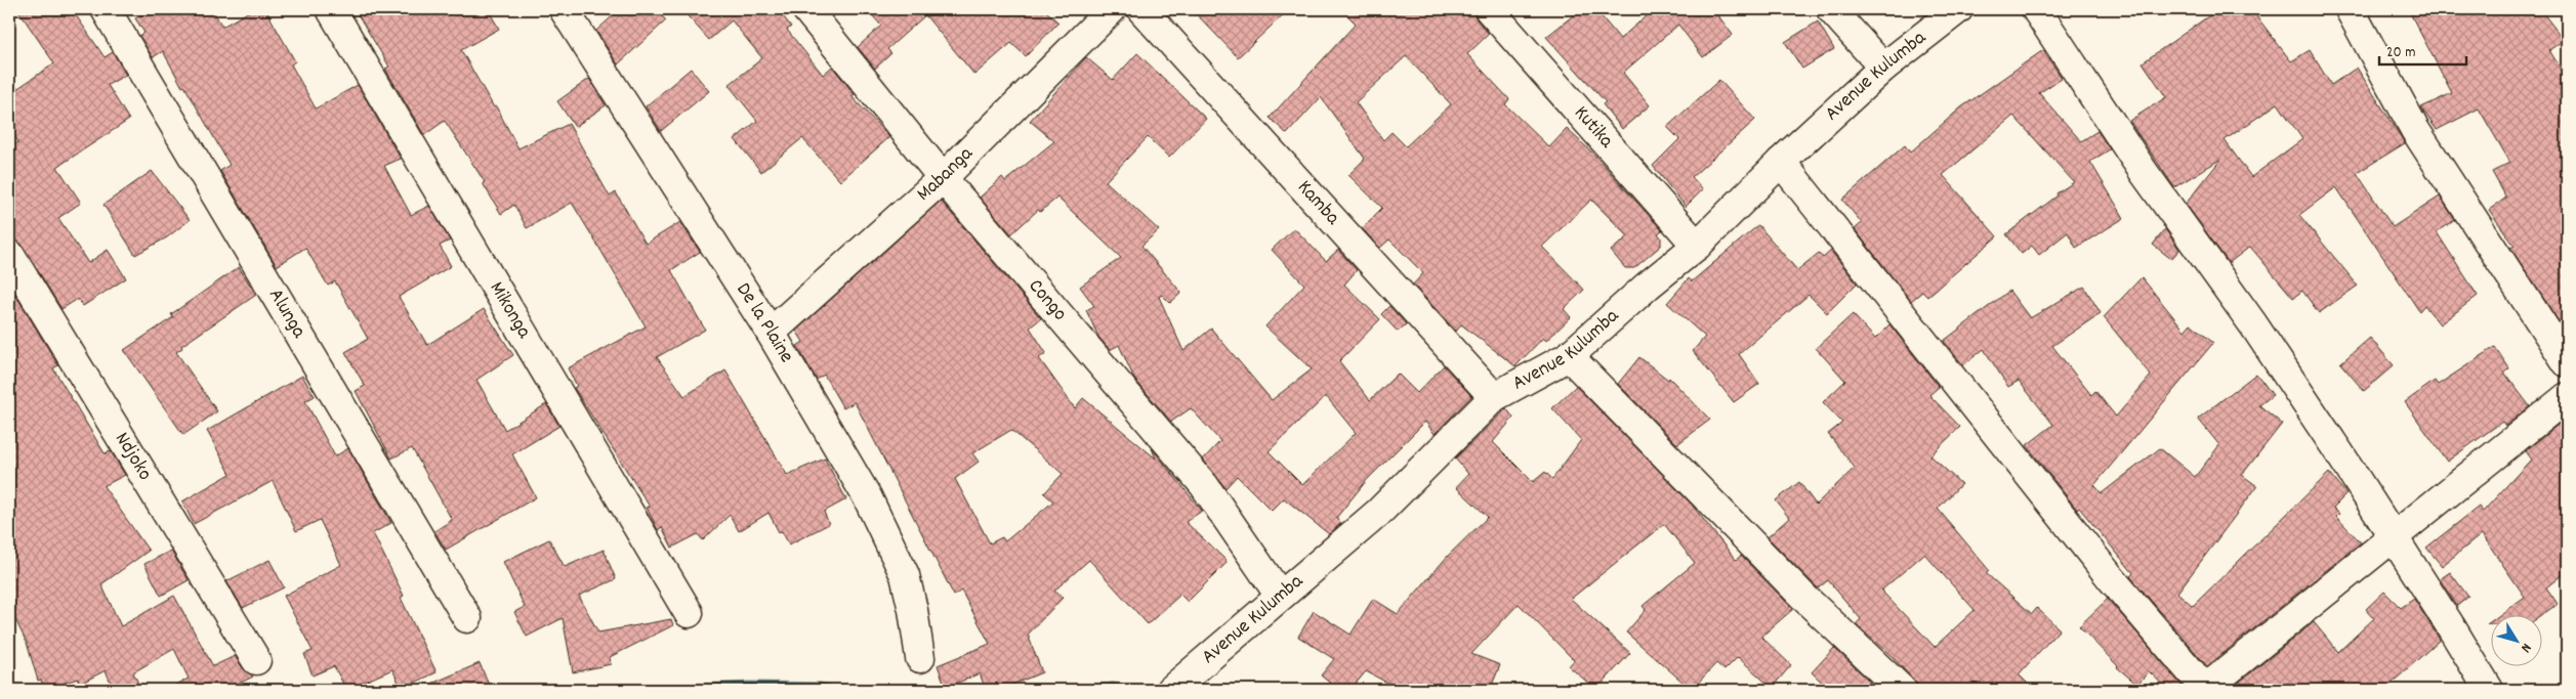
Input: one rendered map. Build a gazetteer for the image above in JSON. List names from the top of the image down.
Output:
{
  "streets": {
    "street": [
      "Avenue Kulumba",
      "Kutika",
      "Mabanga",
      "Kamba",
      "Congo",
      "Mikonga",
      "Alunga",
      "De la Plaine",
      "Ndjoko"
    ]
  },
  "crossings": [
    ["Avenue Kulumba", "Kutika"],
    ["Avenue Kulumba", "Kamba"],
    ["Avenue Kulumba", "Congo"],
    ["Mabanga", "Congo"],
    ["Mabanga", "De la Plaine"]
  ],
  "scale_bar": "20 m",
  "north": "bottom right"
}
